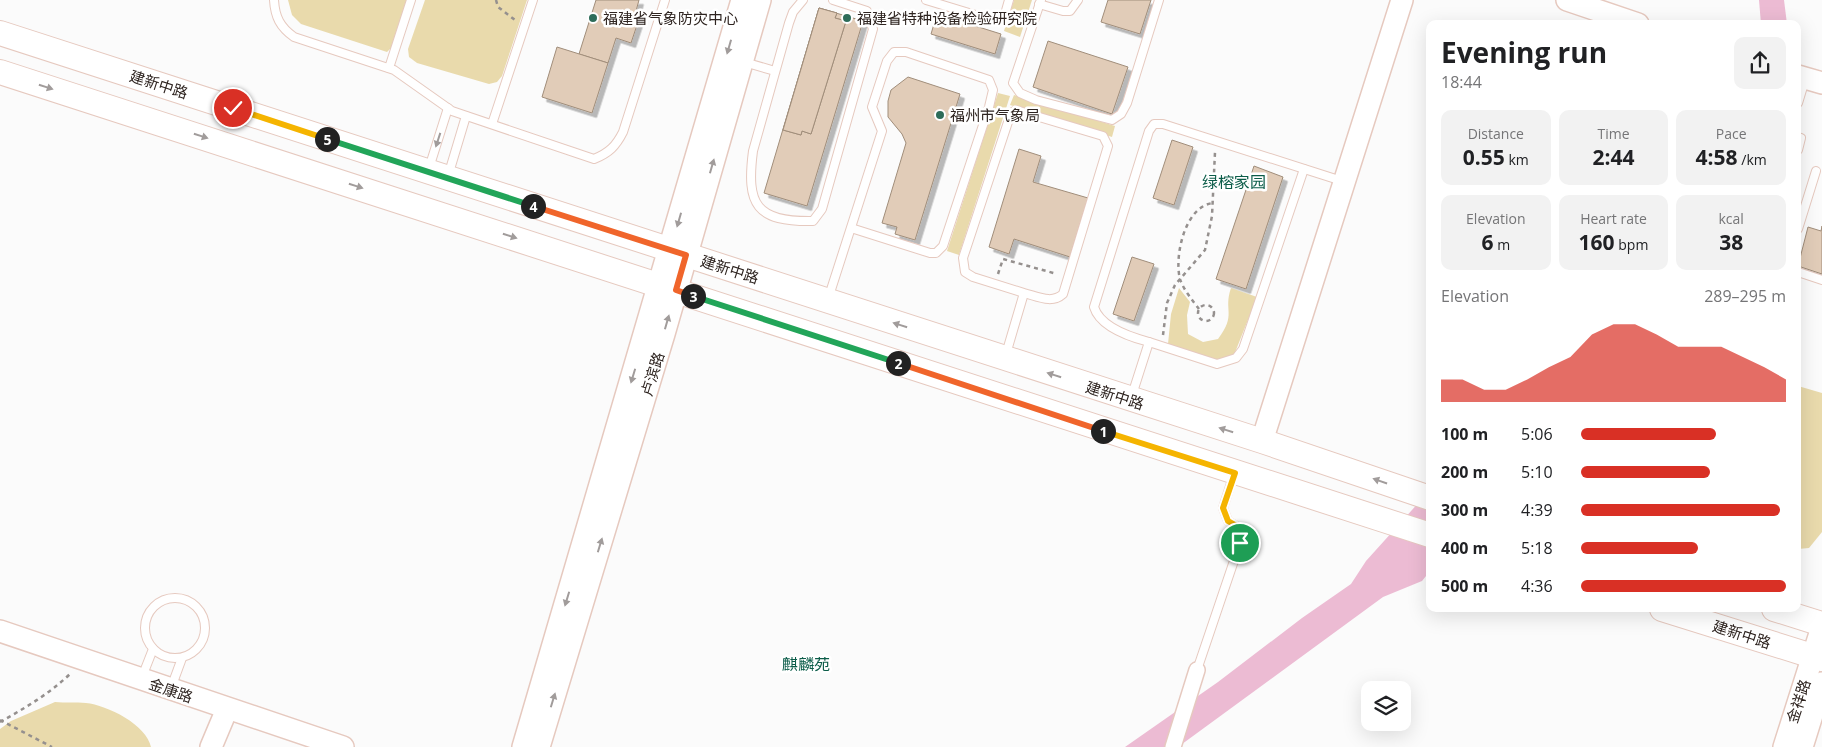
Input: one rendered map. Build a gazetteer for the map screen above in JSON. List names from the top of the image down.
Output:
{
  "streets": {
    "main road": [
      "建新中路",
      "卢滨路",
      "金康路",
      "金祥路"
    ]
  },
  "crossings": [
    ["建新中路", "卢滨路"],
    ["建新中路", "金祥路"]
  ],
  "districts": ["绿榕家园", "麒麟苑"],
  "places": ["福建省气象防灾中心", "福建省特种设备检验研究院", "福州市气象局"],
  "page": {
    "heading": ["Evening run", "18:44"],
    "stats": [
      ["Distance", "0.55 km"],
      ["Time", "2:44"],
      ["Pace", "4:58 /km"],
      ["Elevation", "6 m"],
      ["Heart rate", "160 bpm"],
      ["kcal", "38"]
    ],
    "pins": [
      "5",
      "4",
      "3",
      "2",
      "1"
    ],
    "chart": ["Elevation", "289–295 m"],
    "list": [
      {
        "name": "100 m",
        "note": "5:06"
      },
      {
        "name": "200 m",
        "note": "5:10"
      },
      {
        "name": "300 m",
        "note": "4:39"
      },
      {
        "name": "400 m",
        "note": "5:18"
      },
      {
        "name": "500 m",
        "note": "4:36"
      }
    ]
  }
}
